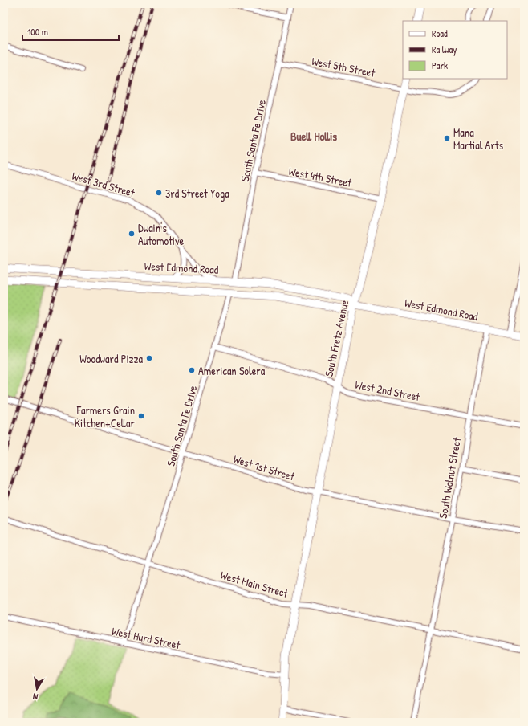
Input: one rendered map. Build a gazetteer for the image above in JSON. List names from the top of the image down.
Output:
{
  "streets": {
    "main road": ["West Edmond Road", "South Fretz Avenue"],
    "street": [
      "West 5th Street",
      "South Santa Fe Drive",
      "West 4th Street",
      "West 3rd Street",
      "West 2nd Street",
      "West 1st Street",
      "South Walnut Street",
      "West Main Street",
      "West Hurd Street"
    ]
  },
  "crossings": [
    ["West 5th Street", "South Santa Fe Drive"],
    ["West 5th Street", "South Fretz Avenue"],
    ["South Santa Fe Drive", "West 4th Street"],
    ["South Santa Fe Drive", "West Edmond Road"],
    ["South Santa Fe Drive", "West 2nd Street"],
    ["South Santa Fe Drive", "West 1st Street"],
    ["South Santa Fe Drive", "West Main Street"],
    ["South Santa Fe Drive", "West Hurd Street"],
    ["West 4th Street", "South Fretz Avenue"],
    ["West 3rd Street", "West Edmond Road"],
    ["West Edmond Road", "South Fretz Avenue"],
    ["West Edmond Road", "South Walnut Street"],
    ["South Fretz Avenue", "West 2nd Street"],
    ["South Fretz Avenue", "West 1st Street"],
    ["South Fretz Avenue", "West Main Street"],
    ["South Fretz Avenue", "West Hurd Street"],
    ["West 2nd Street", "South Walnut Street"],
    ["West 1st Street", "South Walnut Street"],
    ["South Walnut Street", "West Main Street"]
  ],
  "districts": ["Buell Hollis"],
  "places": [
    "Mana Martial Arts",
    "3rd Street Yoga",
    "Dwain's Automotive",
    "Woodward Pizza",
    "American Solera",
    "Farmers Grain Kitchen+Cellar"
  ],
  "legend": ["Road", "Railway", "Park"],
  "scale_bar": "100 m",
  "north": "bottom"
}
